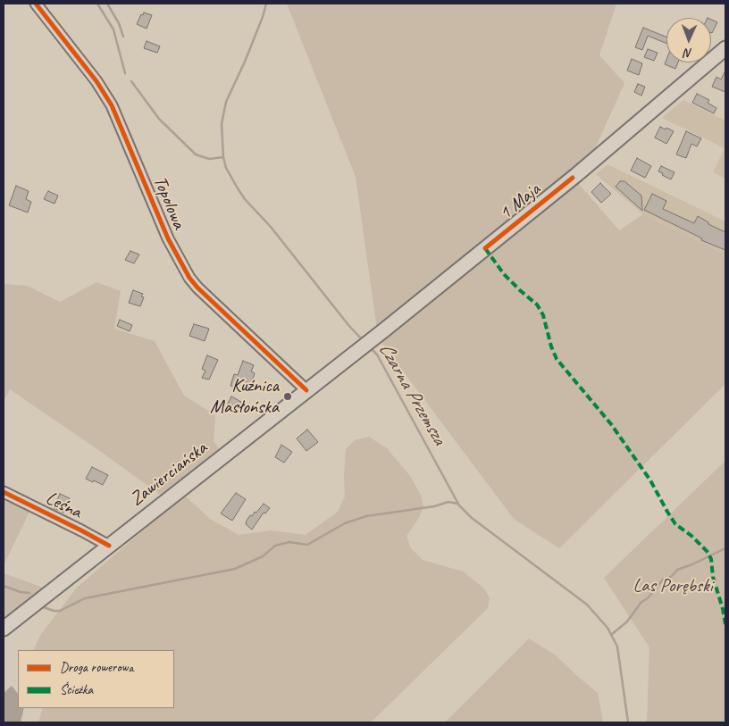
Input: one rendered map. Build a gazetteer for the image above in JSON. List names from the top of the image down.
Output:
{
  "streets": {
    "main road": ["1 Maja", "Zawierciańska"],
    "street": ["Topolowa", "Leśna"]
  },
  "crossings": [
    ["1 Maja", "Zawierciańska"],
    ["Topolowa", "Zawierciańska"],
    ["Zawierciańska", "Leśna"]
  ],
  "water": ["Czarna Przemsza"],
  "parks": ["Las Porębski"],
  "places": ["Kuźnica Masłońska"],
  "legend": ["Droga rowerowa", "Ścieżka"],
  "north": "bottom"
}
